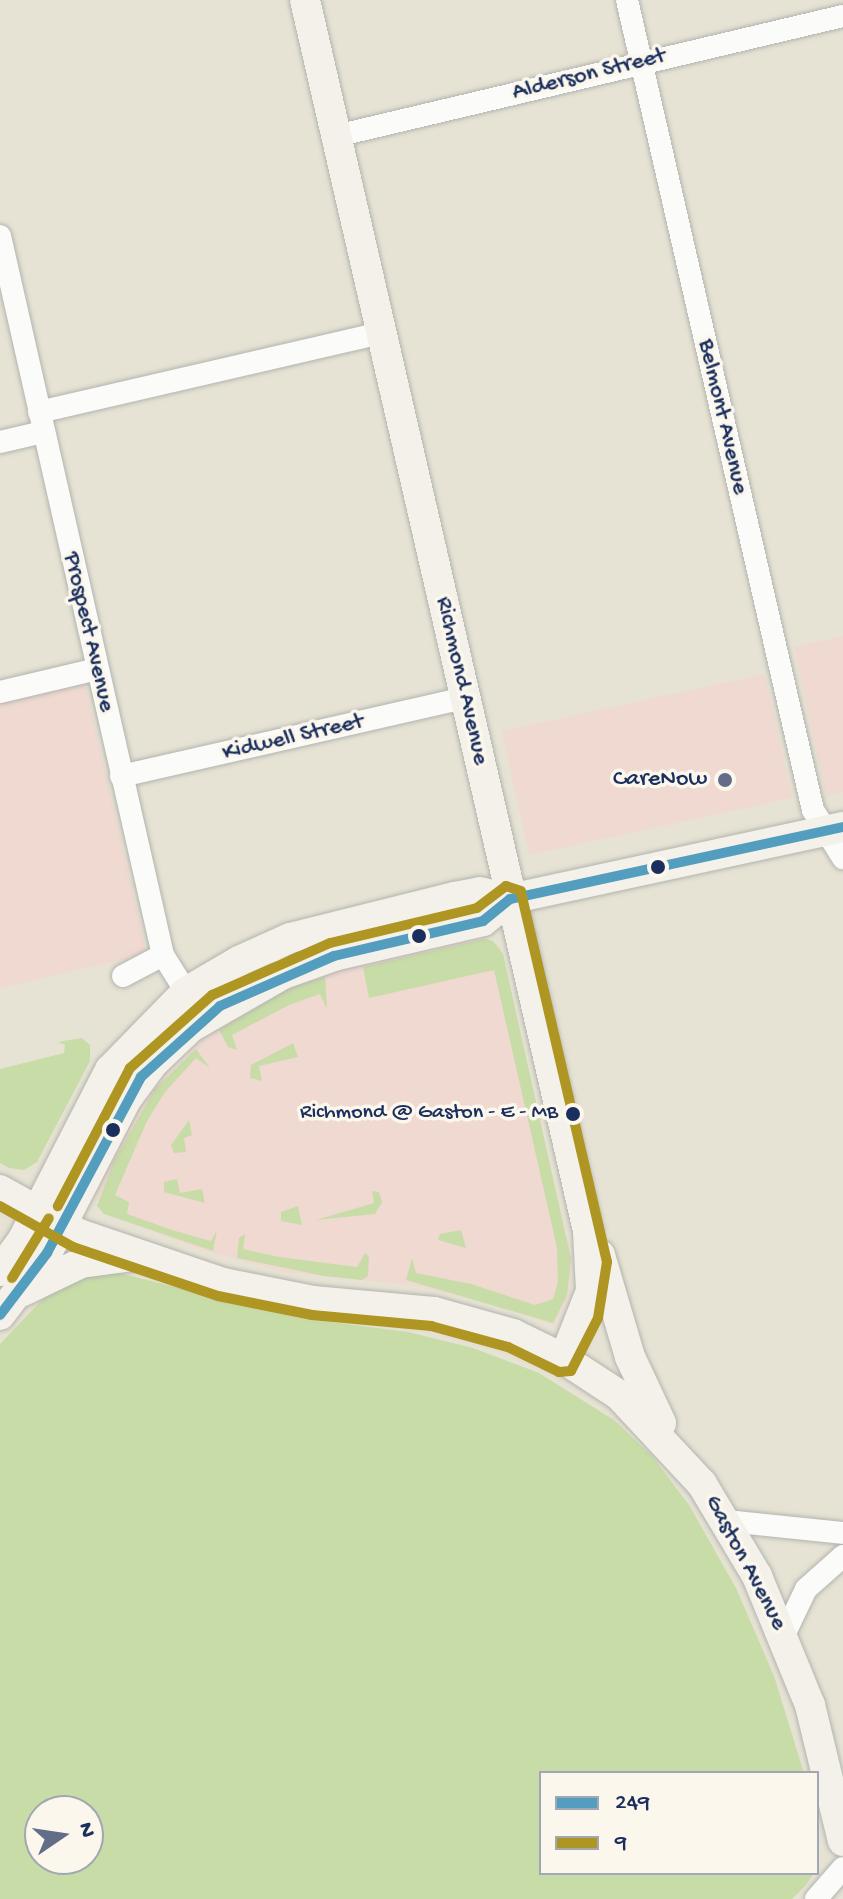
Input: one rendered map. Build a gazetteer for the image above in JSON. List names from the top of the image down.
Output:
{
  "streets": {
    "street": [
      "Alderson Street",
      "Belmont Avenue",
      "Prospect Avenue",
      "Richmond Avenue",
      "Kidwell Street",
      "Gaston Avenue"
    ]
  },
  "crossings": [
    ["Alderson Street", "Belmont Avenue"],
    ["Alderson Street", "Richmond Avenue"],
    ["Prospect Avenue", "Kidwell Street"],
    ["Richmond Avenue", "Kidwell Street"],
    ["Richmond Avenue", "Gaston Avenue"]
  ],
  "places": ["CareNow", "Richmond @ Gaston - E - MB"],
  "lines": ["transit line 249", "transit line 9"],
  "legend": ["249", "9"],
  "north": "right"
}
